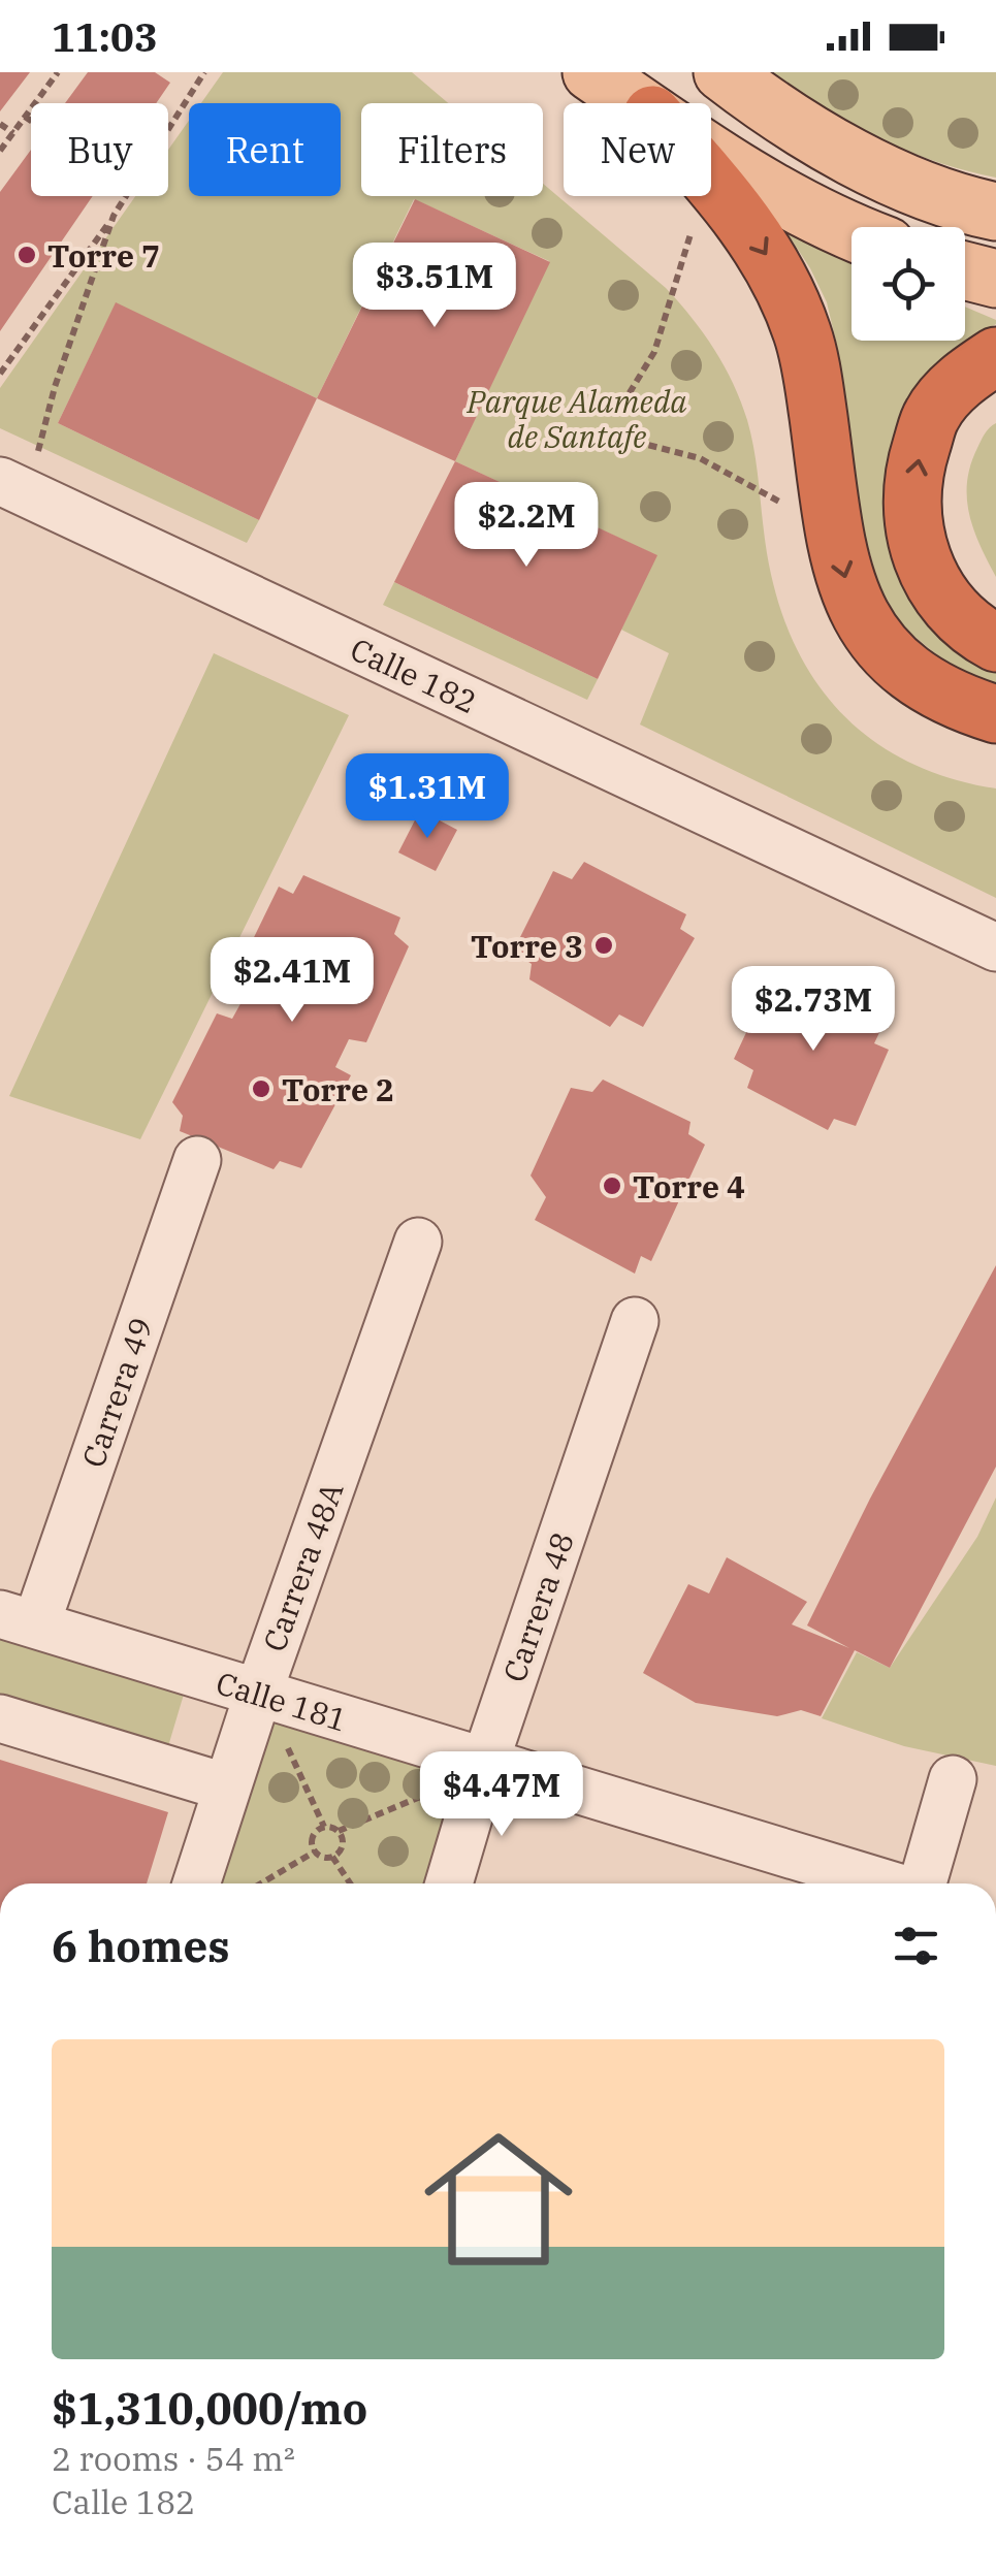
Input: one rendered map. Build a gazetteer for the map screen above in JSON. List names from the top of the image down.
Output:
{
  "streets": {
    "street": [
      "Calle 182",
      "Carrera 49",
      "Carrera 48A",
      "Carrera 48",
      "Calle 181"
    ]
  },
  "crossings": [
    ["Carrera 49", "Calle 181"],
    ["Carrera 48A", "Calle 181"],
    ["Carrera 48", "Calle 181"]
  ],
  "parks": ["Parque Alameda de Santafe"],
  "places": [
    "Torre 7",
    "Torre 3",
    "Torre 2",
    "Torre 4"
  ],
  "page": {
    "status": "11:03",
    "chip": [
      "Buy",
      "Rent",
      "Filters",
      "New"
    ],
    "price": [
      "$3.51M",
      "$2.2M",
      "$1.31M",
      "$2.41M",
      "$2.73M",
      "$4.47M"
    ],
    "heading": "6 homes",
    "list": [
      {
        "name": "$1,310,000/mo",
        "note": "2 rooms · 54 m² · Calle 182"
      }
    ]
  }
}
